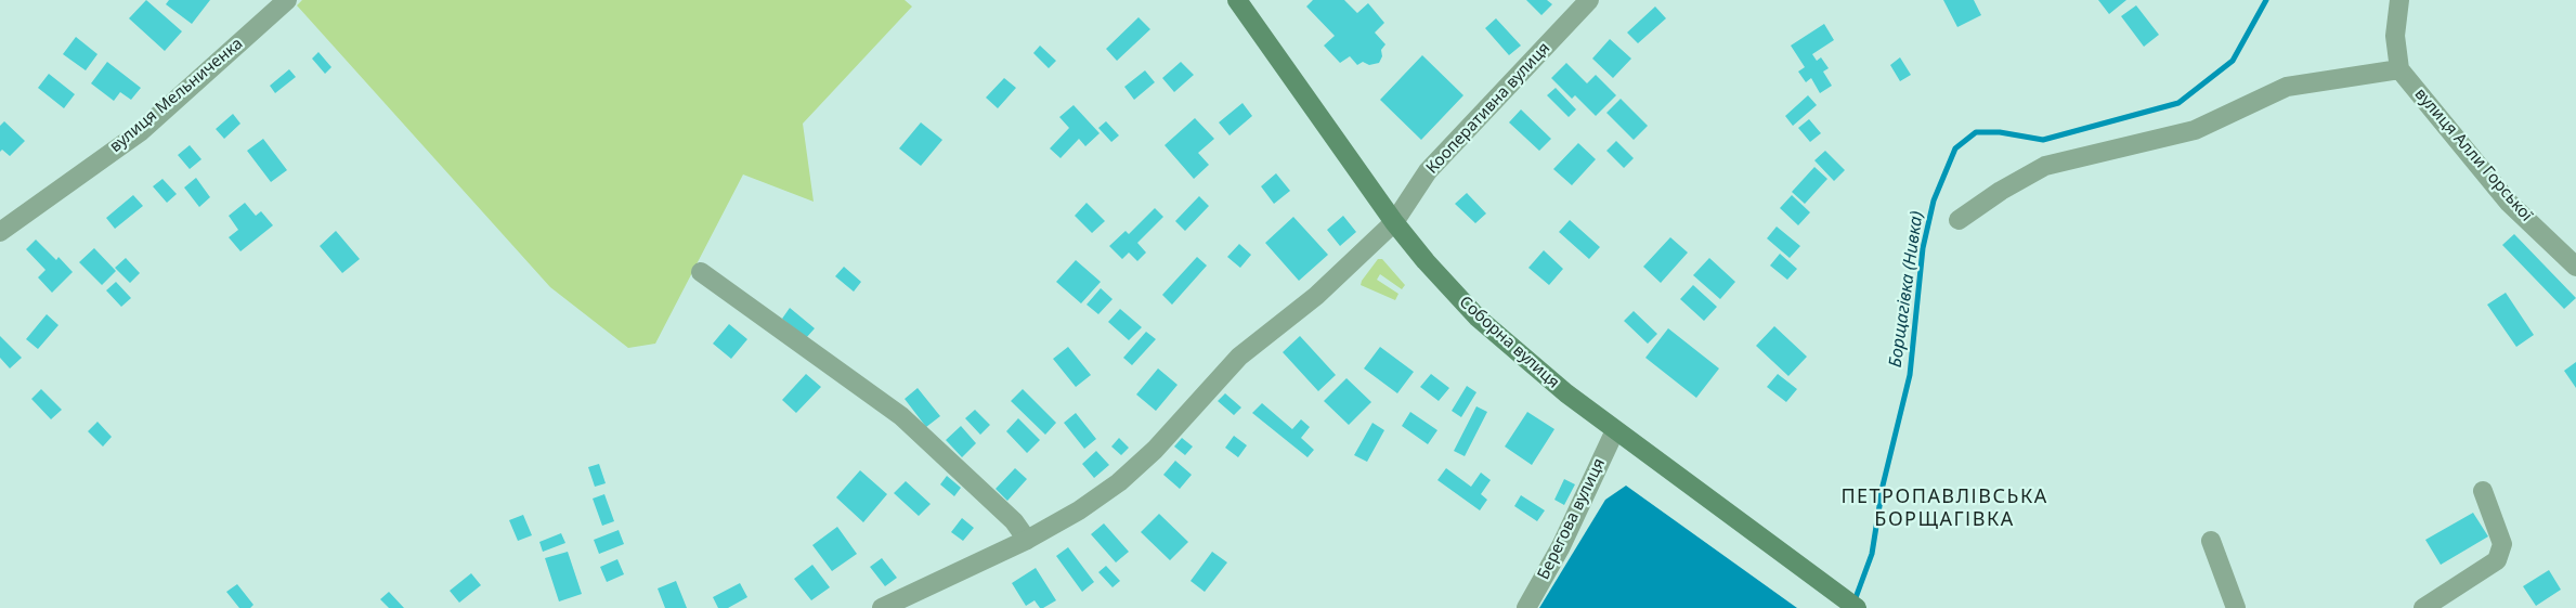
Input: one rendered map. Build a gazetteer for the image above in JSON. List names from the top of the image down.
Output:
{
  "streets": {
    "main road": ["Соборна вулиця"],
    "street": [
      "вулиця Мельниченка",
      "Кооперативна вулиця",
      "вулиця Алли Горської",
      "Берегова вулиця"
    ]
  },
  "crossings": [
    ["Кооперативна вулиця", "Соборна вулиця"],
    ["Соборна вулиця", "Берегова вулиця"]
  ],
  "districts": ["ПЕТРОПАВЛІВСЬКА БОРЩАГІВКА"],
  "water": ["Борщагівка (Нивка)"]
}
